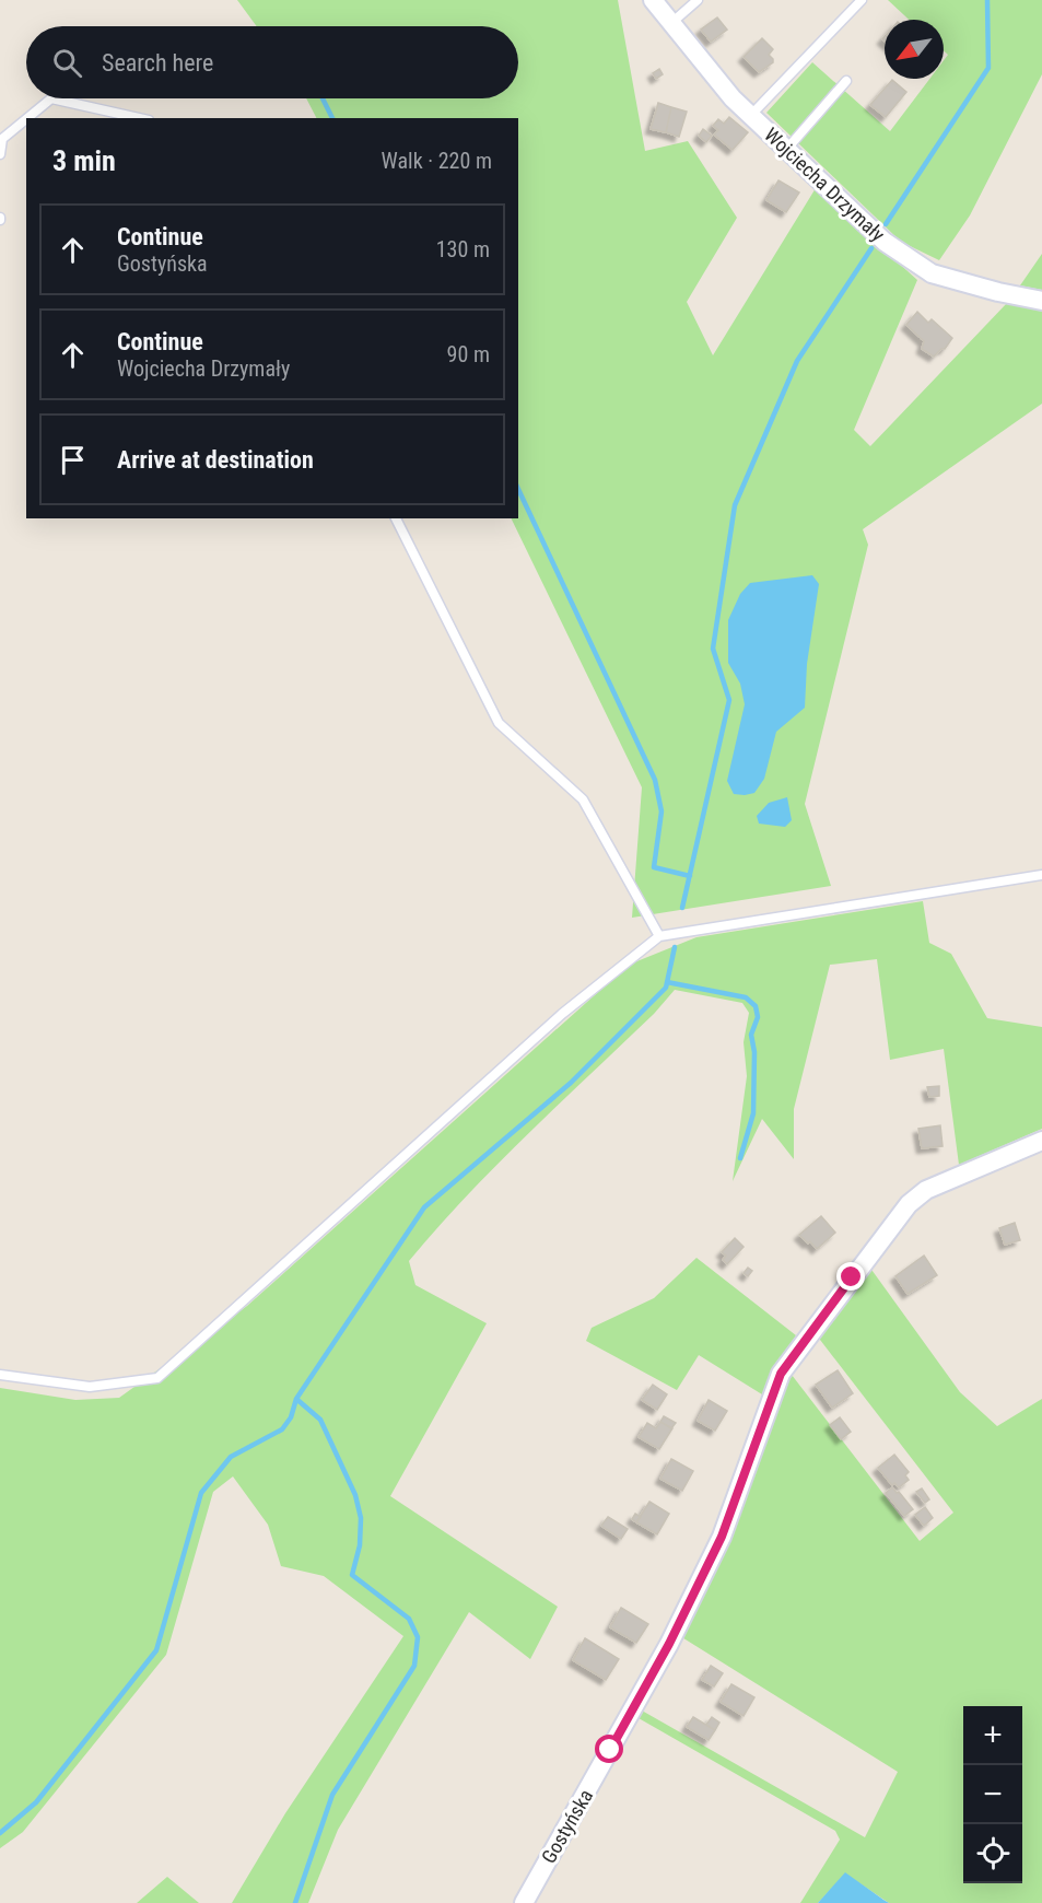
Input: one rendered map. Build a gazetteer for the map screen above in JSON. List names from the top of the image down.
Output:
{
  "streets": {
    "street": ["Wojciecha Drzymały", "Gostyńska"]
  },
  "north": "bottom left",
  "page": {
    "search": "Search here",
    "heading": ["3 min", "Walk · 220 m"],
    "list": [
      ["Continue", "Gostyńska", "130 m"],
      ["Continue", "Wojciecha Drzymały", "90 m"],
      "Arrive at destination"
    ],
    "map_buttons": ["+", "−"]
  }
}
